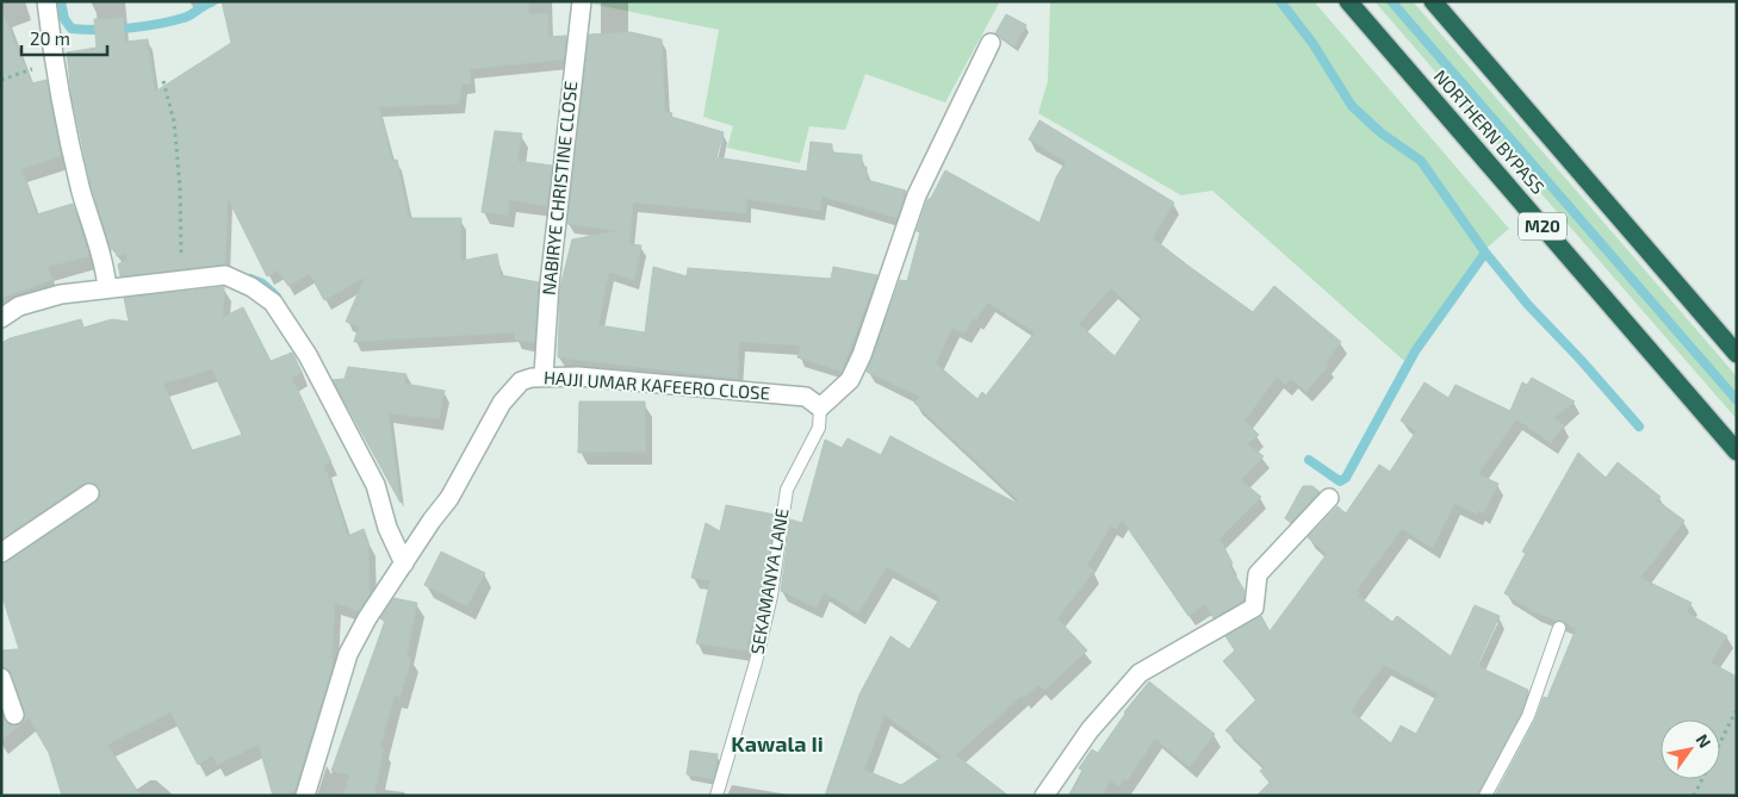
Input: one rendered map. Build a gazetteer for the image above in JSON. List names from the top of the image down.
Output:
{
  "streets": {
    "highway": ["NORTHERN BYPASS", "M20"],
    "street": ["NABIRYE CHRISTINE CLOSE", "HAJJI UMAR KAFEERO CLOSE"],
    "lane": ["SEKAMANYA LANE"]
  },
  "crossings": [
    ["NABIRYE CHRISTINE CLOSE", "HAJJI UMAR KAFEERO CLOSE"],
    ["HAJJI UMAR KAFEERO CLOSE", "SEKAMANYA LANE"]
  ],
  "districts": ["Kawala Ii"],
  "scale_bar": "20 m",
  "north": "top right"
}
